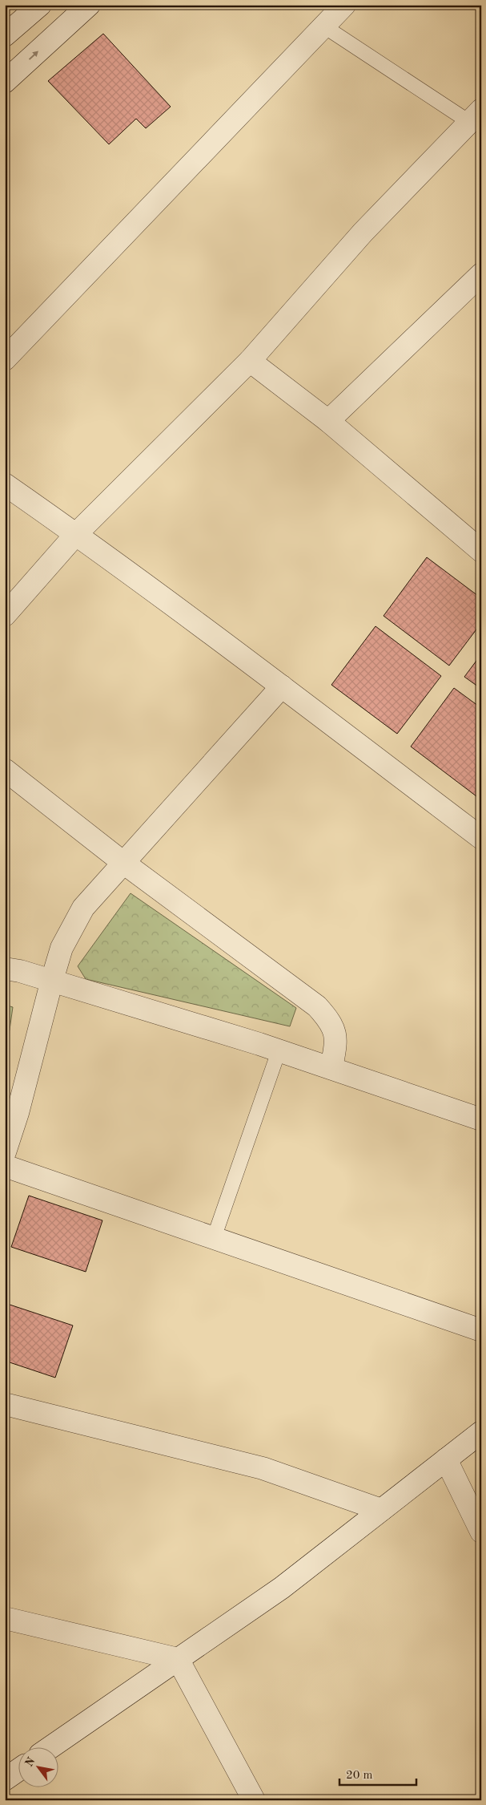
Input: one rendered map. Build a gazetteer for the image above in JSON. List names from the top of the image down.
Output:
{
  "scale_bar": "20 m",
  "north": "top left"
}
